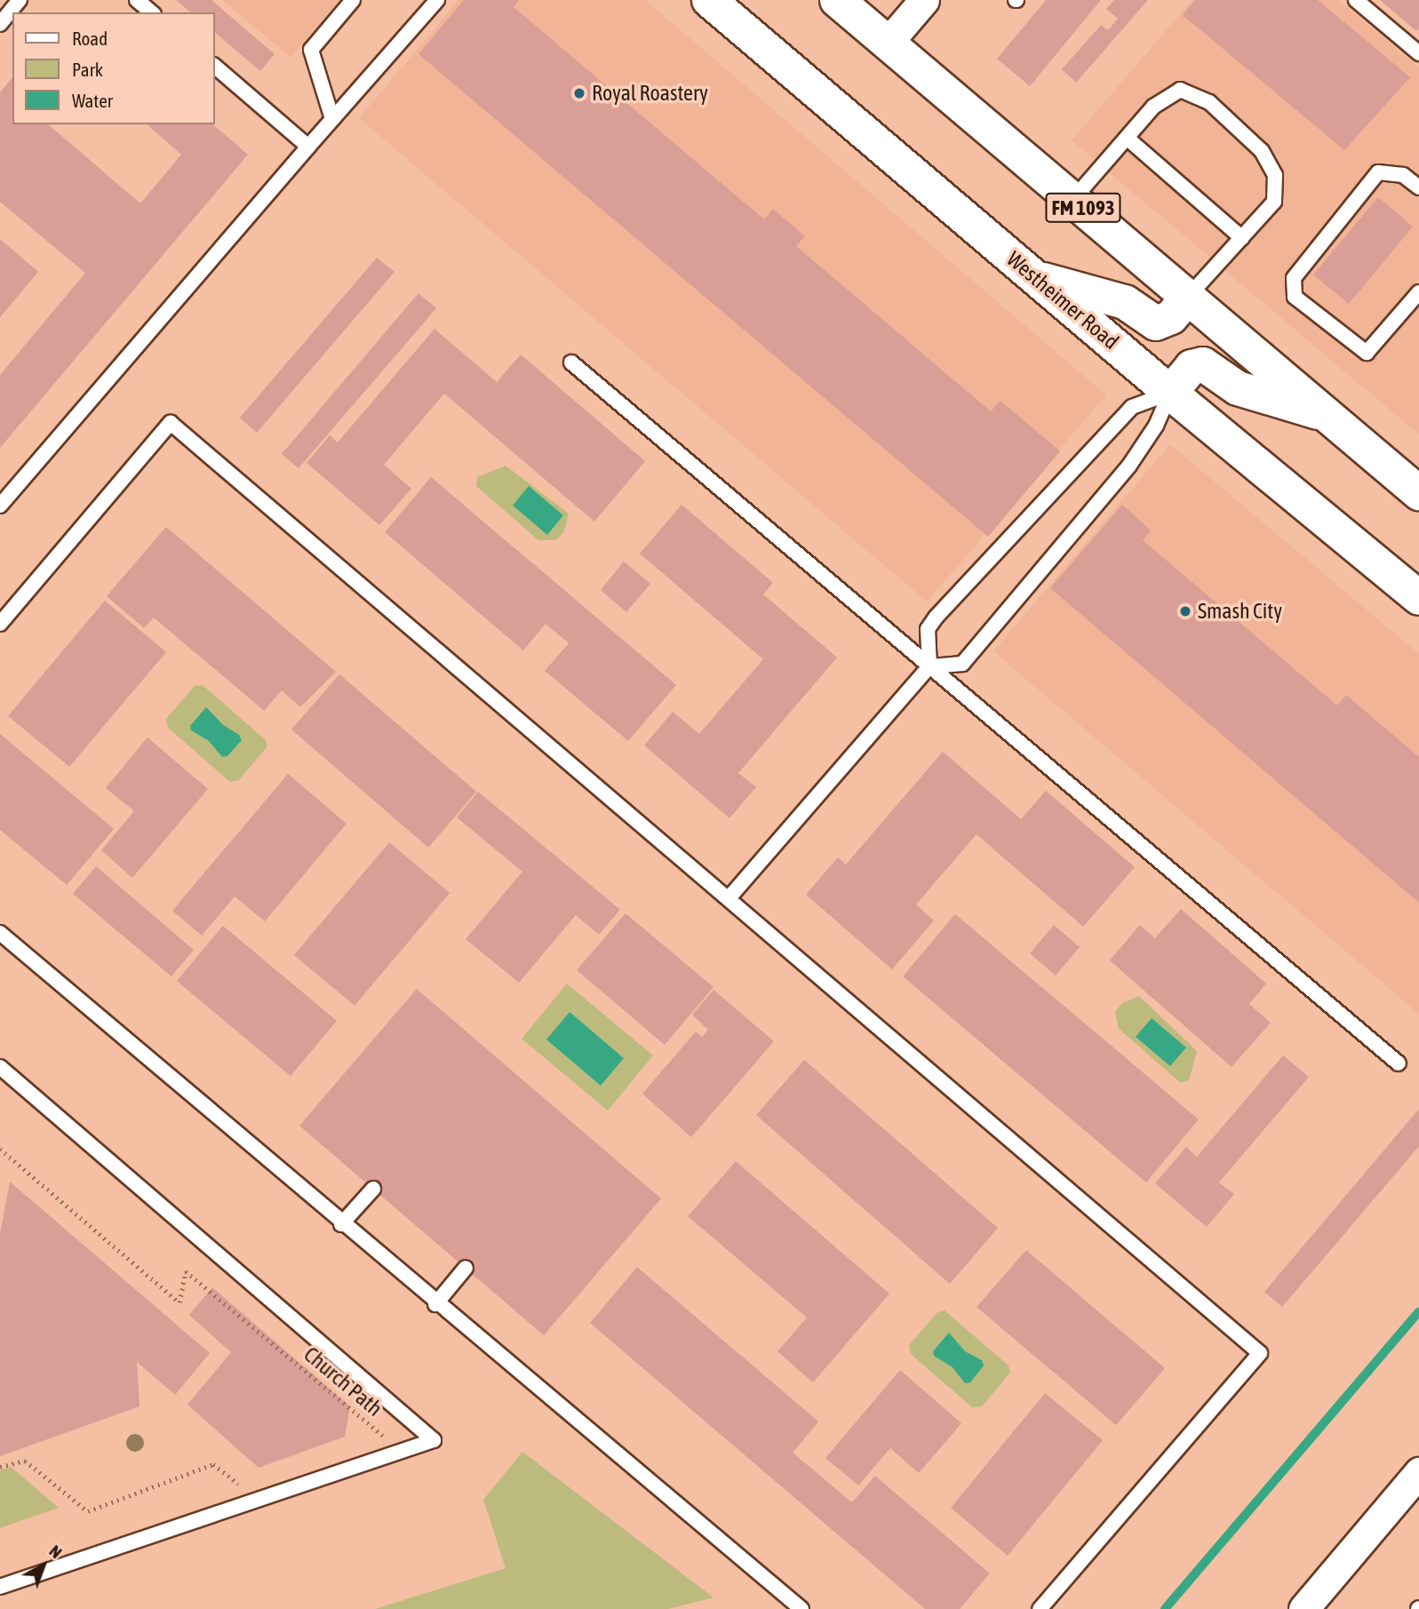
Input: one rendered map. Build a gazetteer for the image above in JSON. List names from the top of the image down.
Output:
{
  "streets": {
    "main road": ["FM 1093", "Westheimer Road"],
    "path": ["Church Path"]
  },
  "places": ["Royal Roastery", "Smash City"],
  "legend": ["Road", "Park", "Water"],
  "north": "top right"
}
